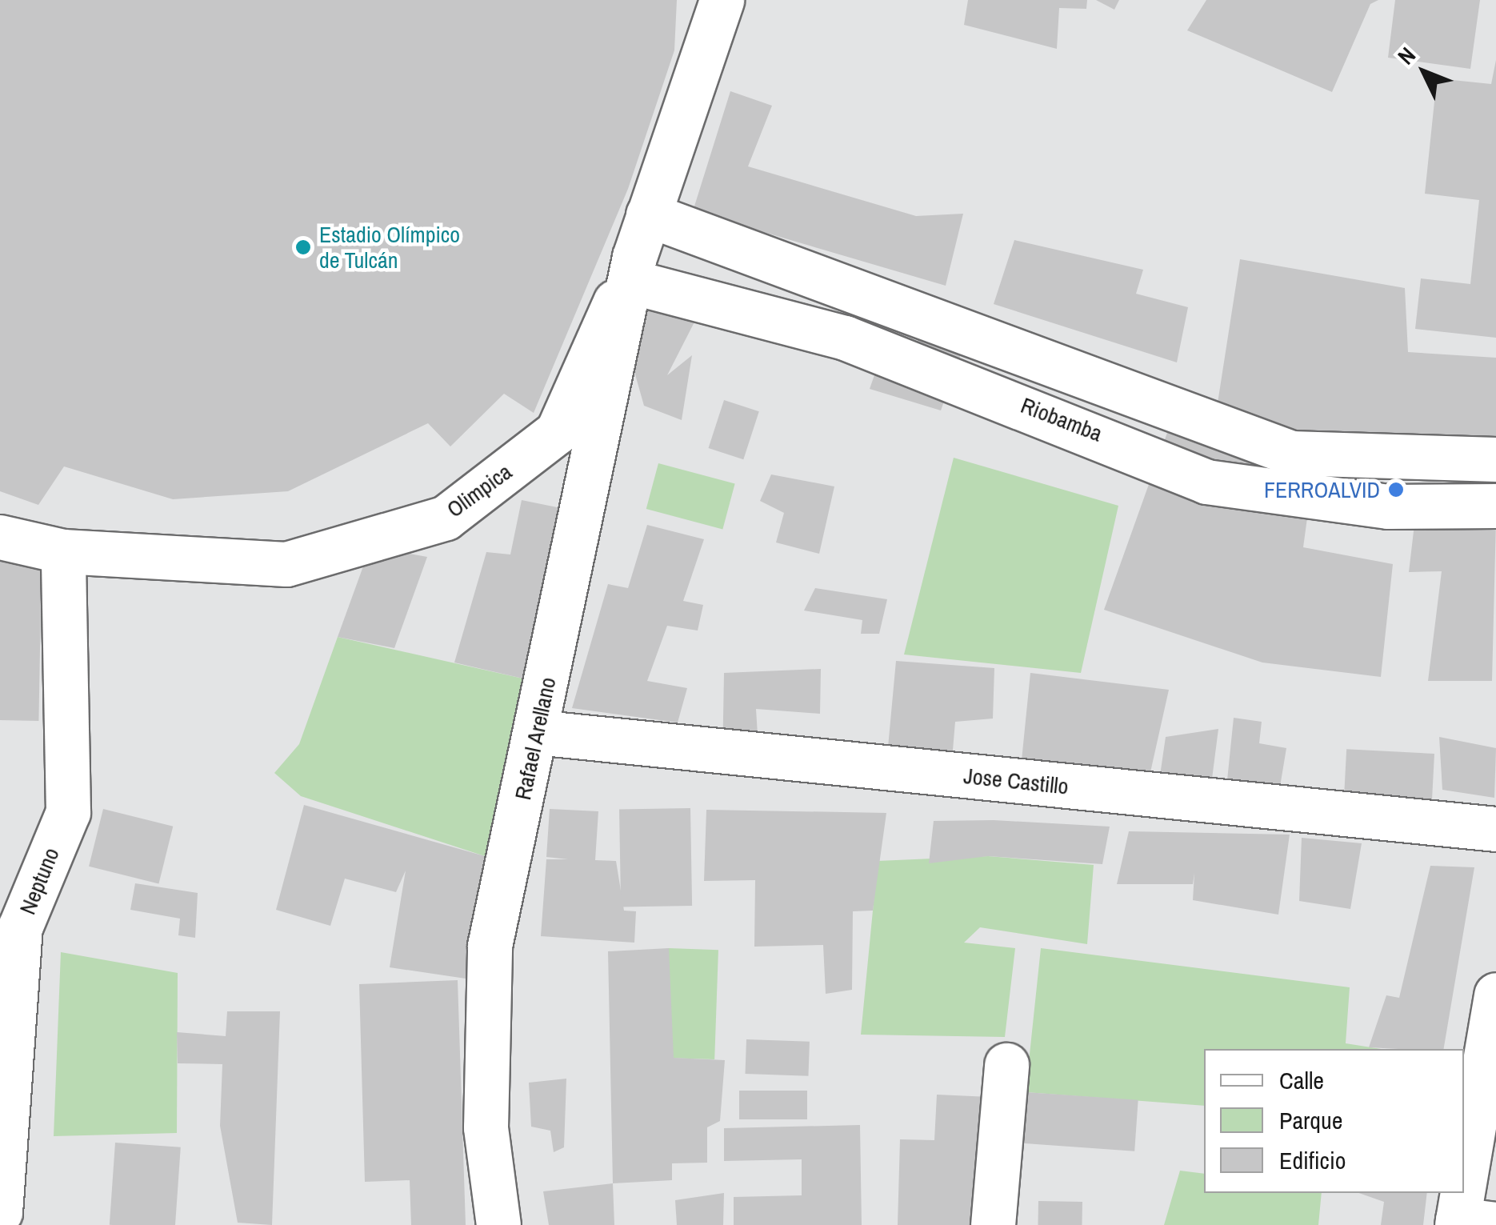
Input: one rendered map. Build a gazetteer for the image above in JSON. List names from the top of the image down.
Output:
{
  "streets": {
    "street": [
      "Riobamba",
      "Olimpica",
      "Rafael Arellano",
      "Jose Castillo",
      "Neptuno"
    ]
  },
  "crossings": [
    ["Riobamba", "Olimpica"],
    ["Riobamba", "Rafael Arellano"],
    ["Olimpica", "Rafael Arellano"],
    ["Olimpica", "Neptuno"],
    ["Rafael Arellano", "Jose Castillo"]
  ],
  "places": ["Estadio Olímpico de Tulcán", "FERROALVID"],
  "legend": ["Calle", "Parque", "Edificio"],
  "north": "top left"
}
